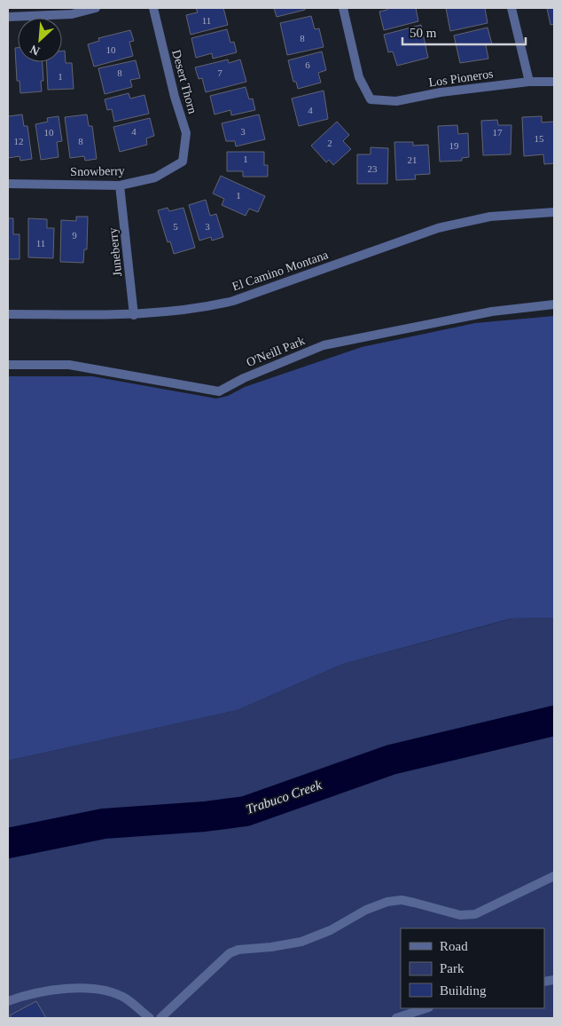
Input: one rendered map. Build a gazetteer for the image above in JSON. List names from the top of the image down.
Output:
{
  "streets": {
    "street": [
      "Los Pioneros",
      "Desert Thorn",
      "Snowberry",
      "Juneberry",
      "El Camino Montana",
      "O'Neill Park"
    ]
  },
  "crossings": [
    ["Desert Thorn", "Snowberry"],
    ["Snowberry", "Juneberry"],
    ["Juneberry", "El Camino Montana"]
  ],
  "water": ["Trabuco Creek"],
  "house_numbers": [
    "11",
    "8",
    "10",
    "6",
    "8",
    "7",
    "1",
    "4",
    "4",
    "3",
    "10",
    "17",
    "15",
    "12",
    "8",
    "2",
    "19",
    "1",
    "21",
    "23",
    "1",
    "5",
    "3",
    "9",
    "11"
  ],
  "legend": ["Road", "Park", "Building"],
  "scale_bar": "50 m",
  "north": "bottom left"
}
